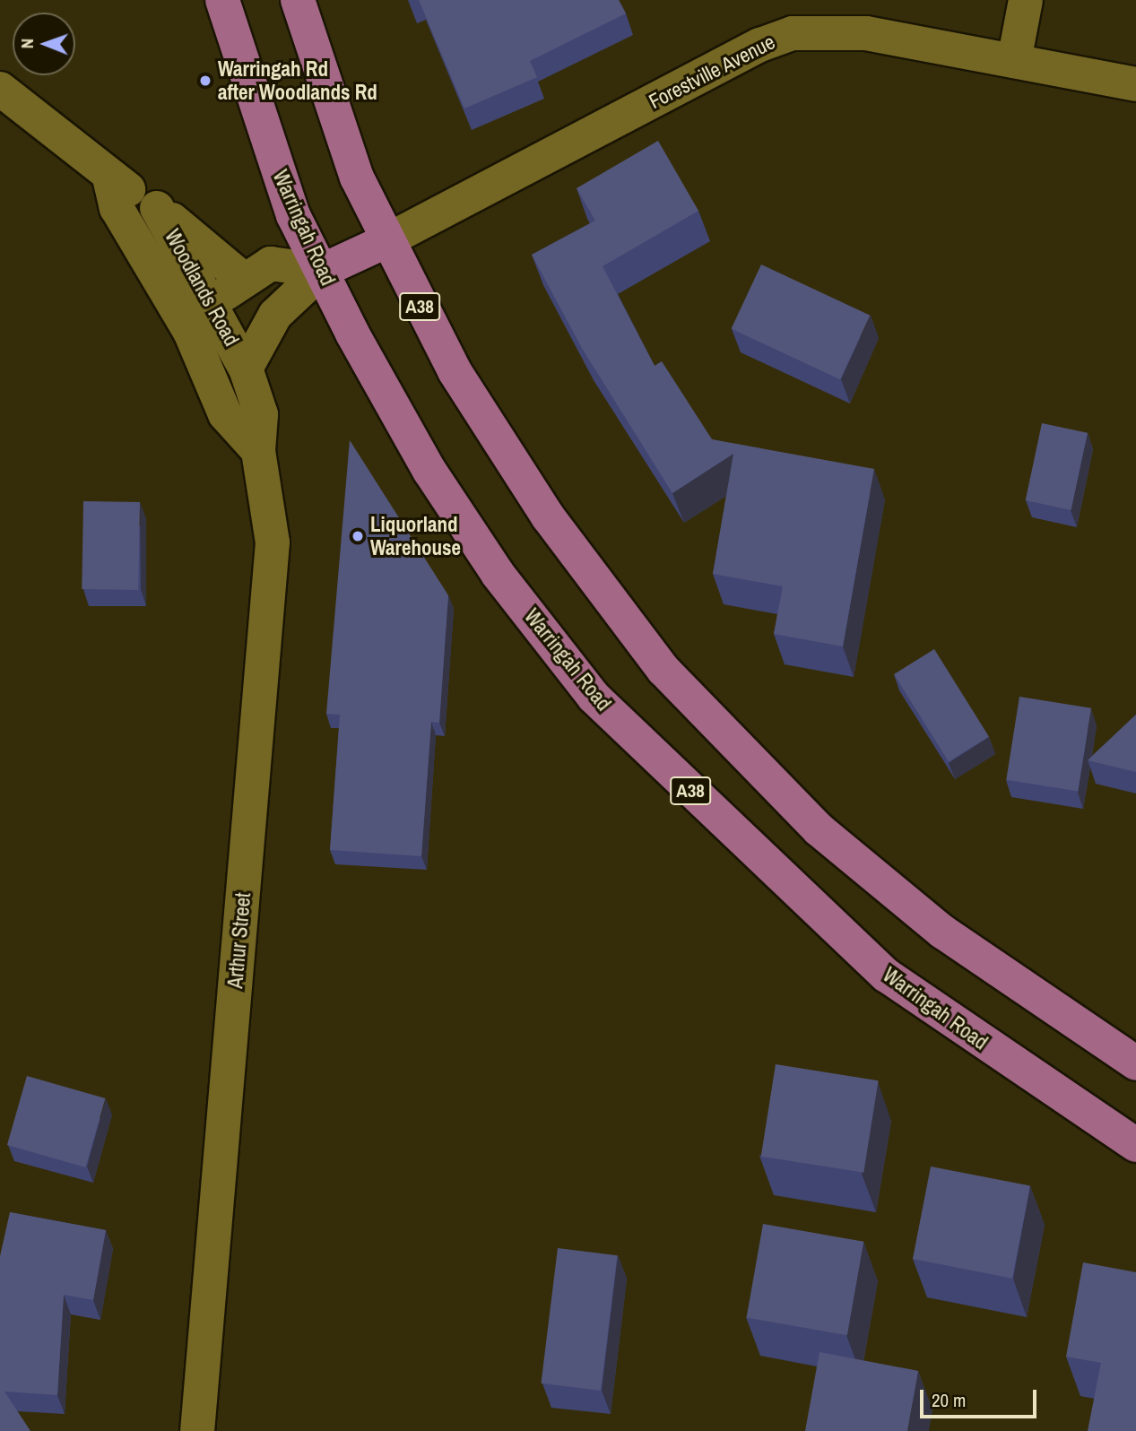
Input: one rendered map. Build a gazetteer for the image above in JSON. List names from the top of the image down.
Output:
{
  "streets": {
    "highway": ["Forestville Avenue", "Warringah Road", "A38"],
    "street": ["Woodlands Road", "Arthur Street"]
  },
  "crossings": [
    ["Forestville Avenue", "Warringah Road"],
    ["Forestville Avenue", "A38"],
    ["Woodlands Road", "Arthur Street"]
  ],
  "places": ["Warringah Rd after Woodlands Rd", "Liquorland Warehouse"],
  "scale_bar": "20 m",
  "north": "left"
}
